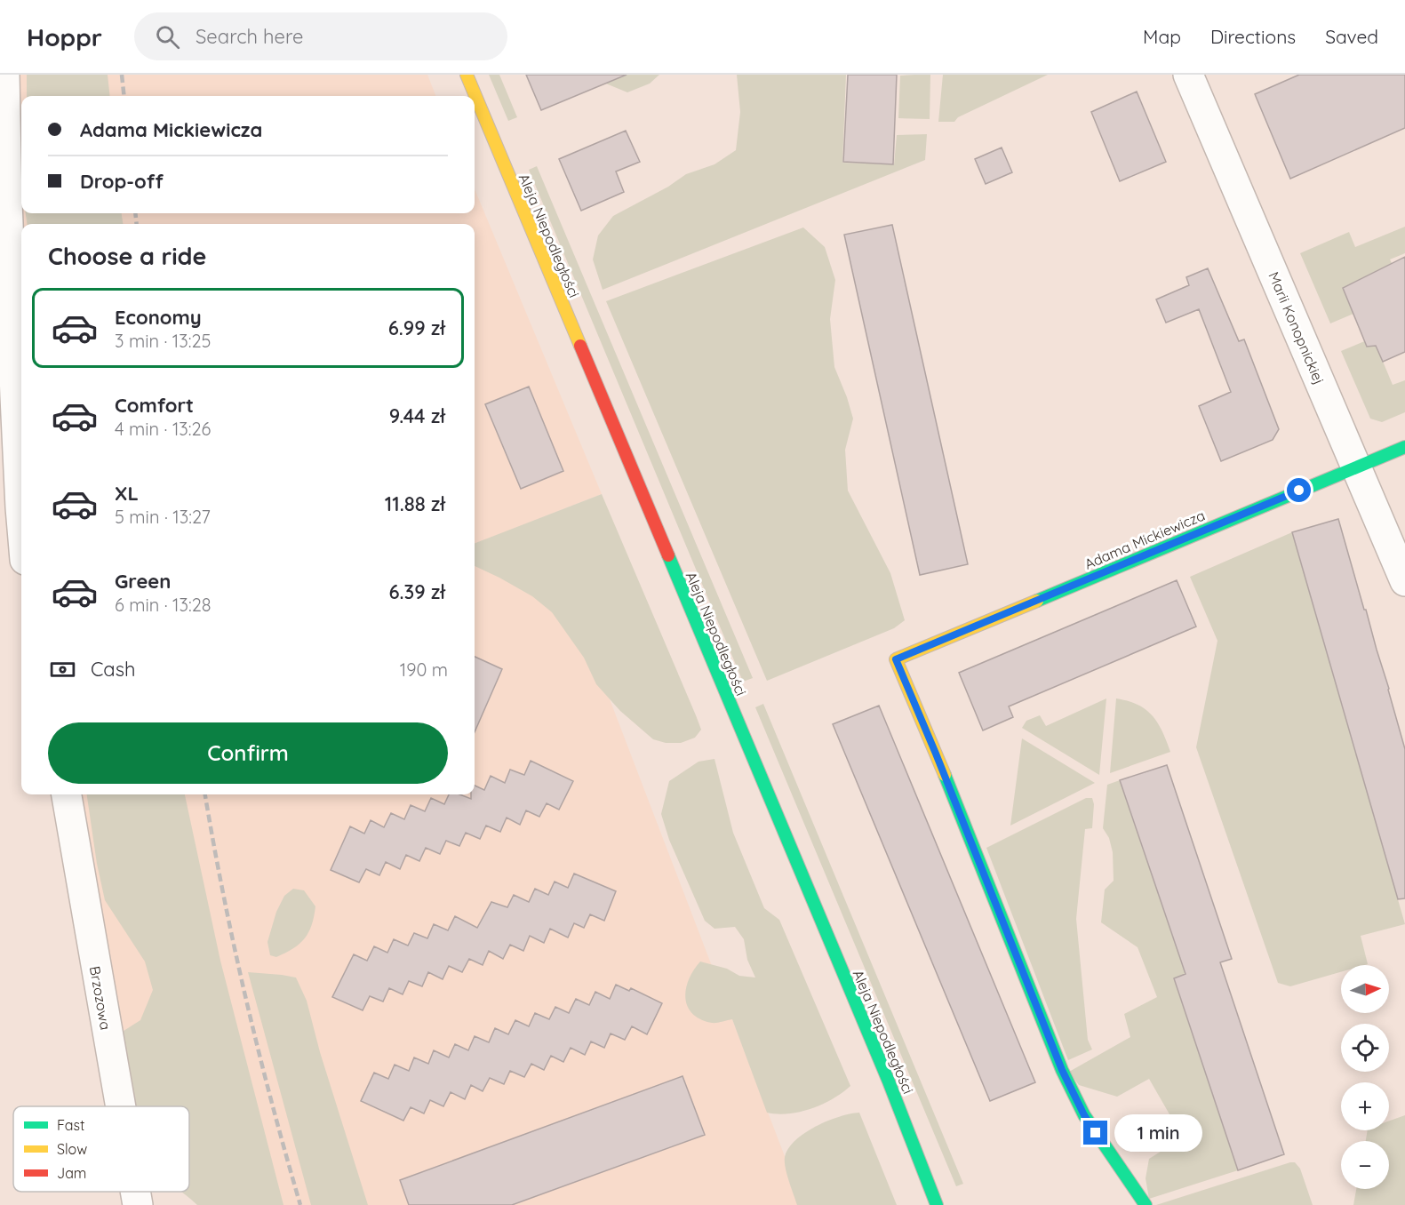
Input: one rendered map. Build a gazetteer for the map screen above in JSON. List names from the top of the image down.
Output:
{
  "streets": {
    "street": [
      "Aleja Niepodległości",
      "Marii Konopnickiej",
      "Adama Mickiewicza",
      "Brzozowa"
    ]
  },
  "crossings": [
    ["Marii Konopnickiej", "Adama Mickiewicza"]
  ],
  "legend": ["Fast", "Slow", "Jam"],
  "north": "right",
  "page": {
    "header": "Hoppr",
    "search": "Search here",
    "nav": ["Map", "Directions", "Saved"],
    "banner": ["Adama Mickiewicza", "Drop-off"],
    "heading": "Choose a ride",
    "list": [
      {
        "name": "Economy",
        "note": "3 min · 13:25",
        "value": "6.99 zł"
      },
      {
        "name": "Comfort",
        "note": "4 min · 13:26",
        "value": "9.44 zł"
      },
      {
        "name": "XL",
        "note": "5 min · 13:27",
        "value": "11.88 zł"
      },
      {
        "name": "Green",
        "note": "6 min · 13:28",
        "value": "6.39 zł"
      }
    ],
    "pay": ["Cash", "190 m"],
    "buttons": "Confirm",
    "map_buttons": ["+", "−"],
    "bubble": "1 min"
  }
}
